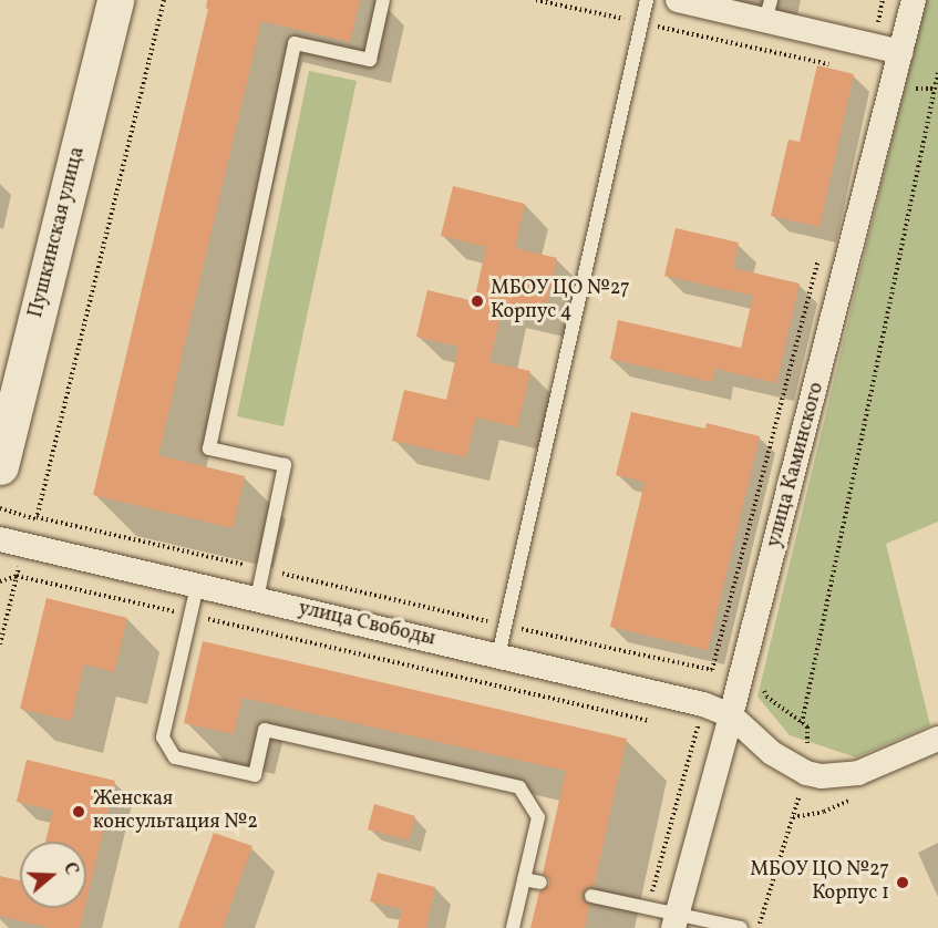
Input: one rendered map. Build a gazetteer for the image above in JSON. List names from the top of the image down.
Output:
{
  "streets": {
    "street": ["Пушкинская улица", "улица Каминского", "улица Свободы"]
  },
  "crossings": [
    ["улица Каминского", "улица Свободы"]
  ],
  "places": ["МБОУ ЦО №27 Корпус 4", "Женская консультация №2", "МБОУ ЦО №27 Корпус 1"],
  "north": "right"
}
